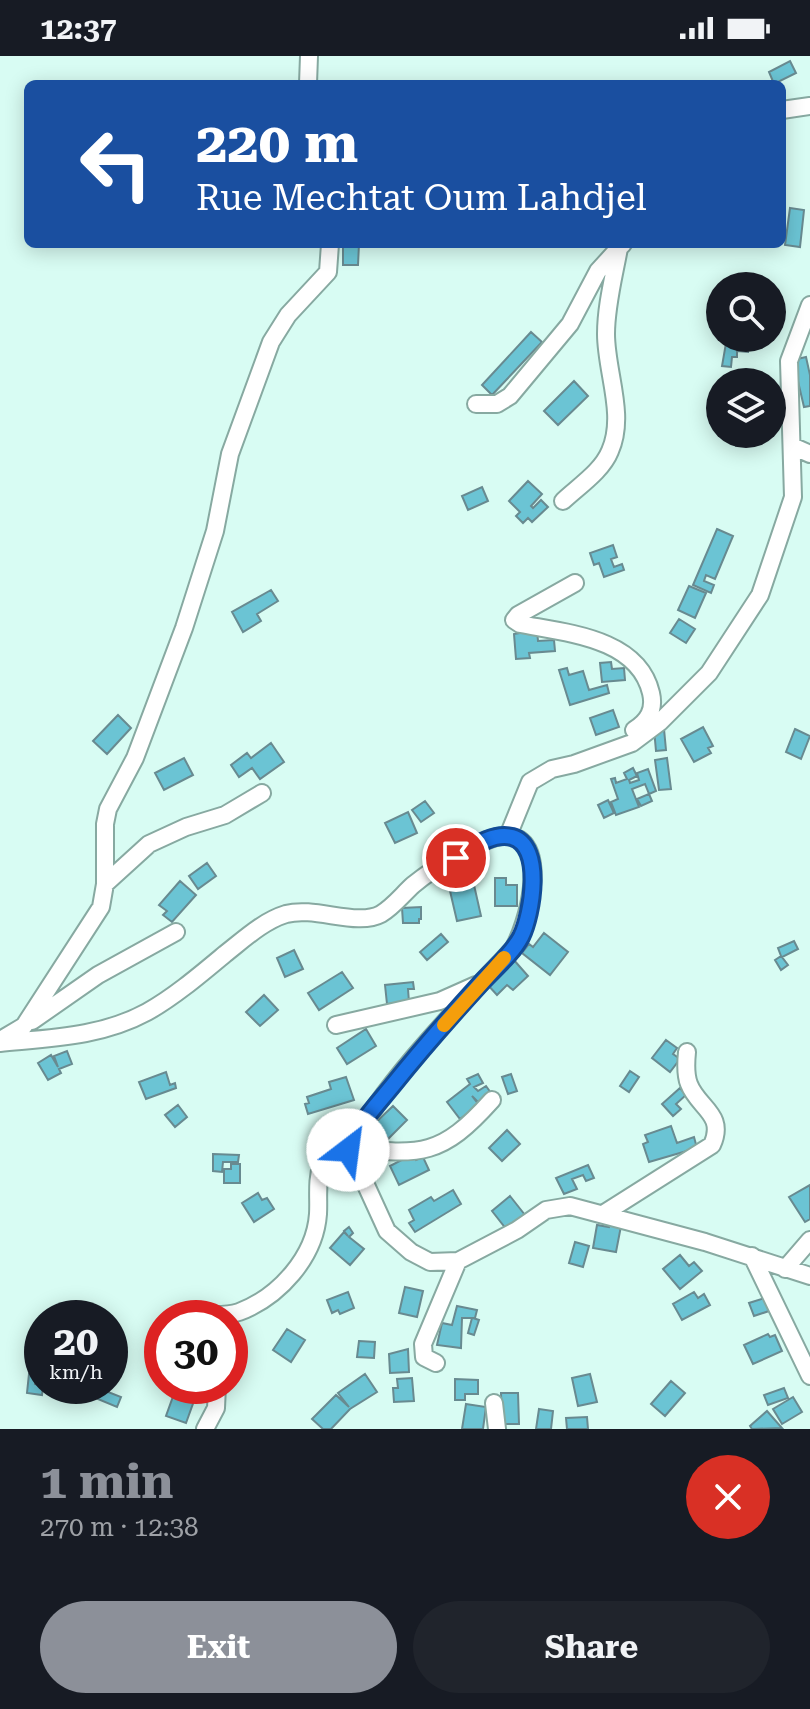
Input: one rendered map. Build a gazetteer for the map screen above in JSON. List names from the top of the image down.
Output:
{
  "page": {
    "status": "12:37",
    "turn": ["220 m", "Rue Mechtat Oum Lahdjel"],
    "speed": "20 km/h",
    "limit": "30",
    "heading": ["1 min", "270 m · 12:38"],
    "buttons": ["Exit", "Share"]
  }
}
